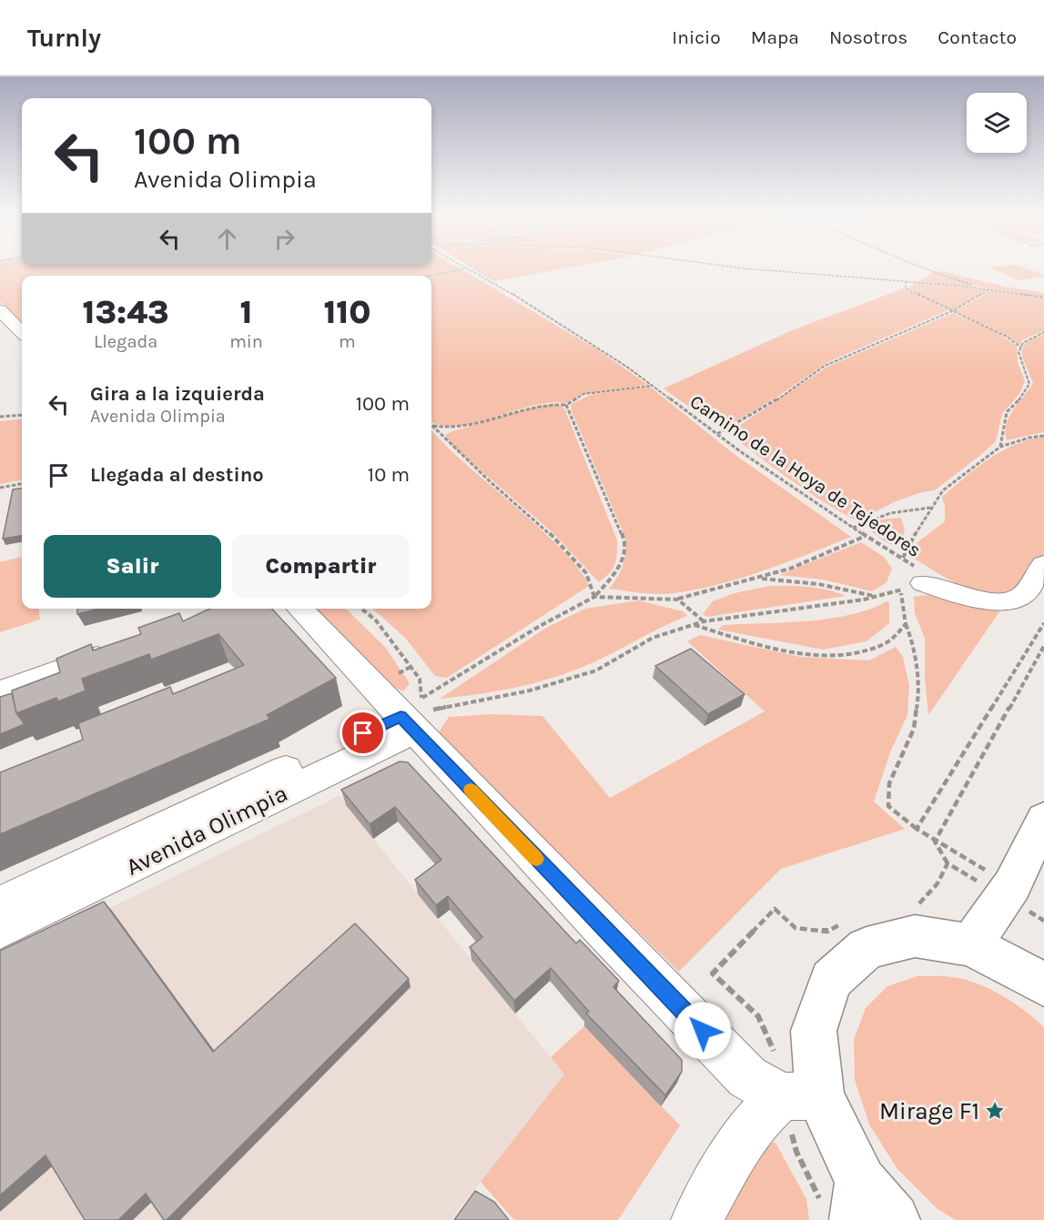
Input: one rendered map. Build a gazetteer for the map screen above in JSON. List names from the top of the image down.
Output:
{
  "streets": {
    "street": ["Avenida Olimpia"],
    "path": ["Camino de la Hoya de Tejedores"]
  },
  "places": {
    "place": ["Mirage F1"]
  },
  "page": {
    "header": "Turnly",
    "nav": [
      "Inicio",
      "Mapa",
      "Nosotros",
      "Contacto"
    ],
    "turn": ["100 m", "Avenida Olimpia"],
    "eta": [
      "13:43",
      "Llegada",
      "1",
      "min",
      "110",
      "m"
    ],
    "list": [
      {
        "name": "Gira a la izquierda",
        "note": "Avenida Olimpia",
        "value": "100 m"
      },
      {
        "name": "Llegada al destino",
        "value": "10 m"
      }
    ],
    "buttons": ["Salir", "Compartir"]
  }
}
